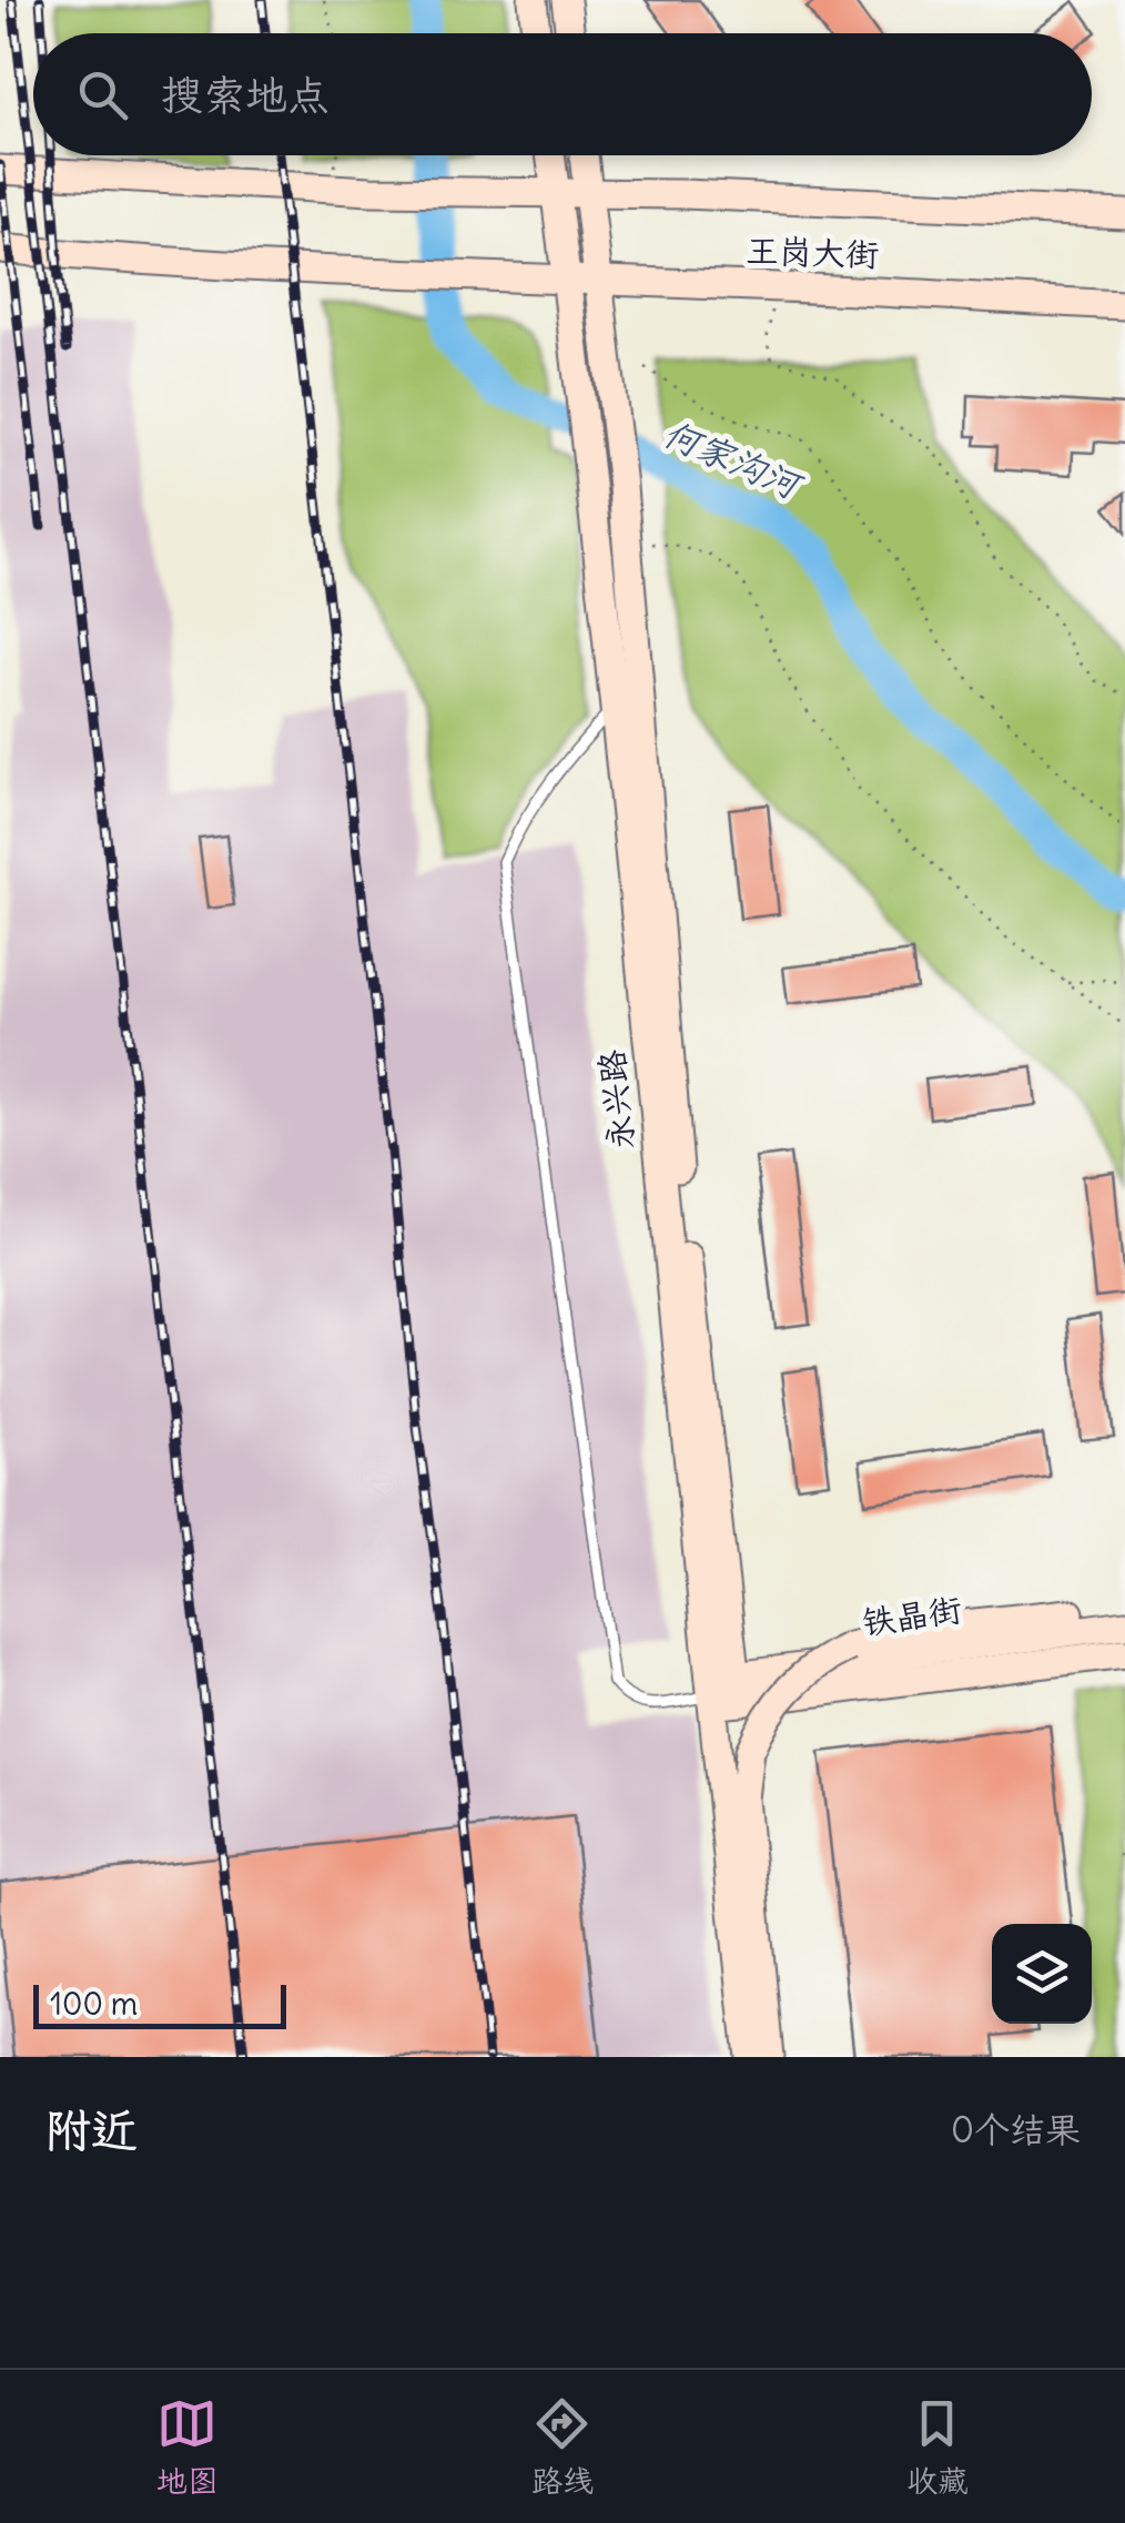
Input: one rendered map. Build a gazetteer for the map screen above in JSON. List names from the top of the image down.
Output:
{
  "streets": {
    "main road": ["王岗大街", "永兴路", "铁晶街"]
  },
  "crossings": [
    ["王岗大街", "永兴路"],
    ["永兴路", "铁晶街"]
  ],
  "water": ["何家沟河"],
  "scale_bar": "100 m",
  "page": {
    "search": "搜索地点",
    "scale": "100 m",
    "heading": ["附近", "0个结果"],
    "nav": ["地图", "路线", "收藏"]
  }
}
